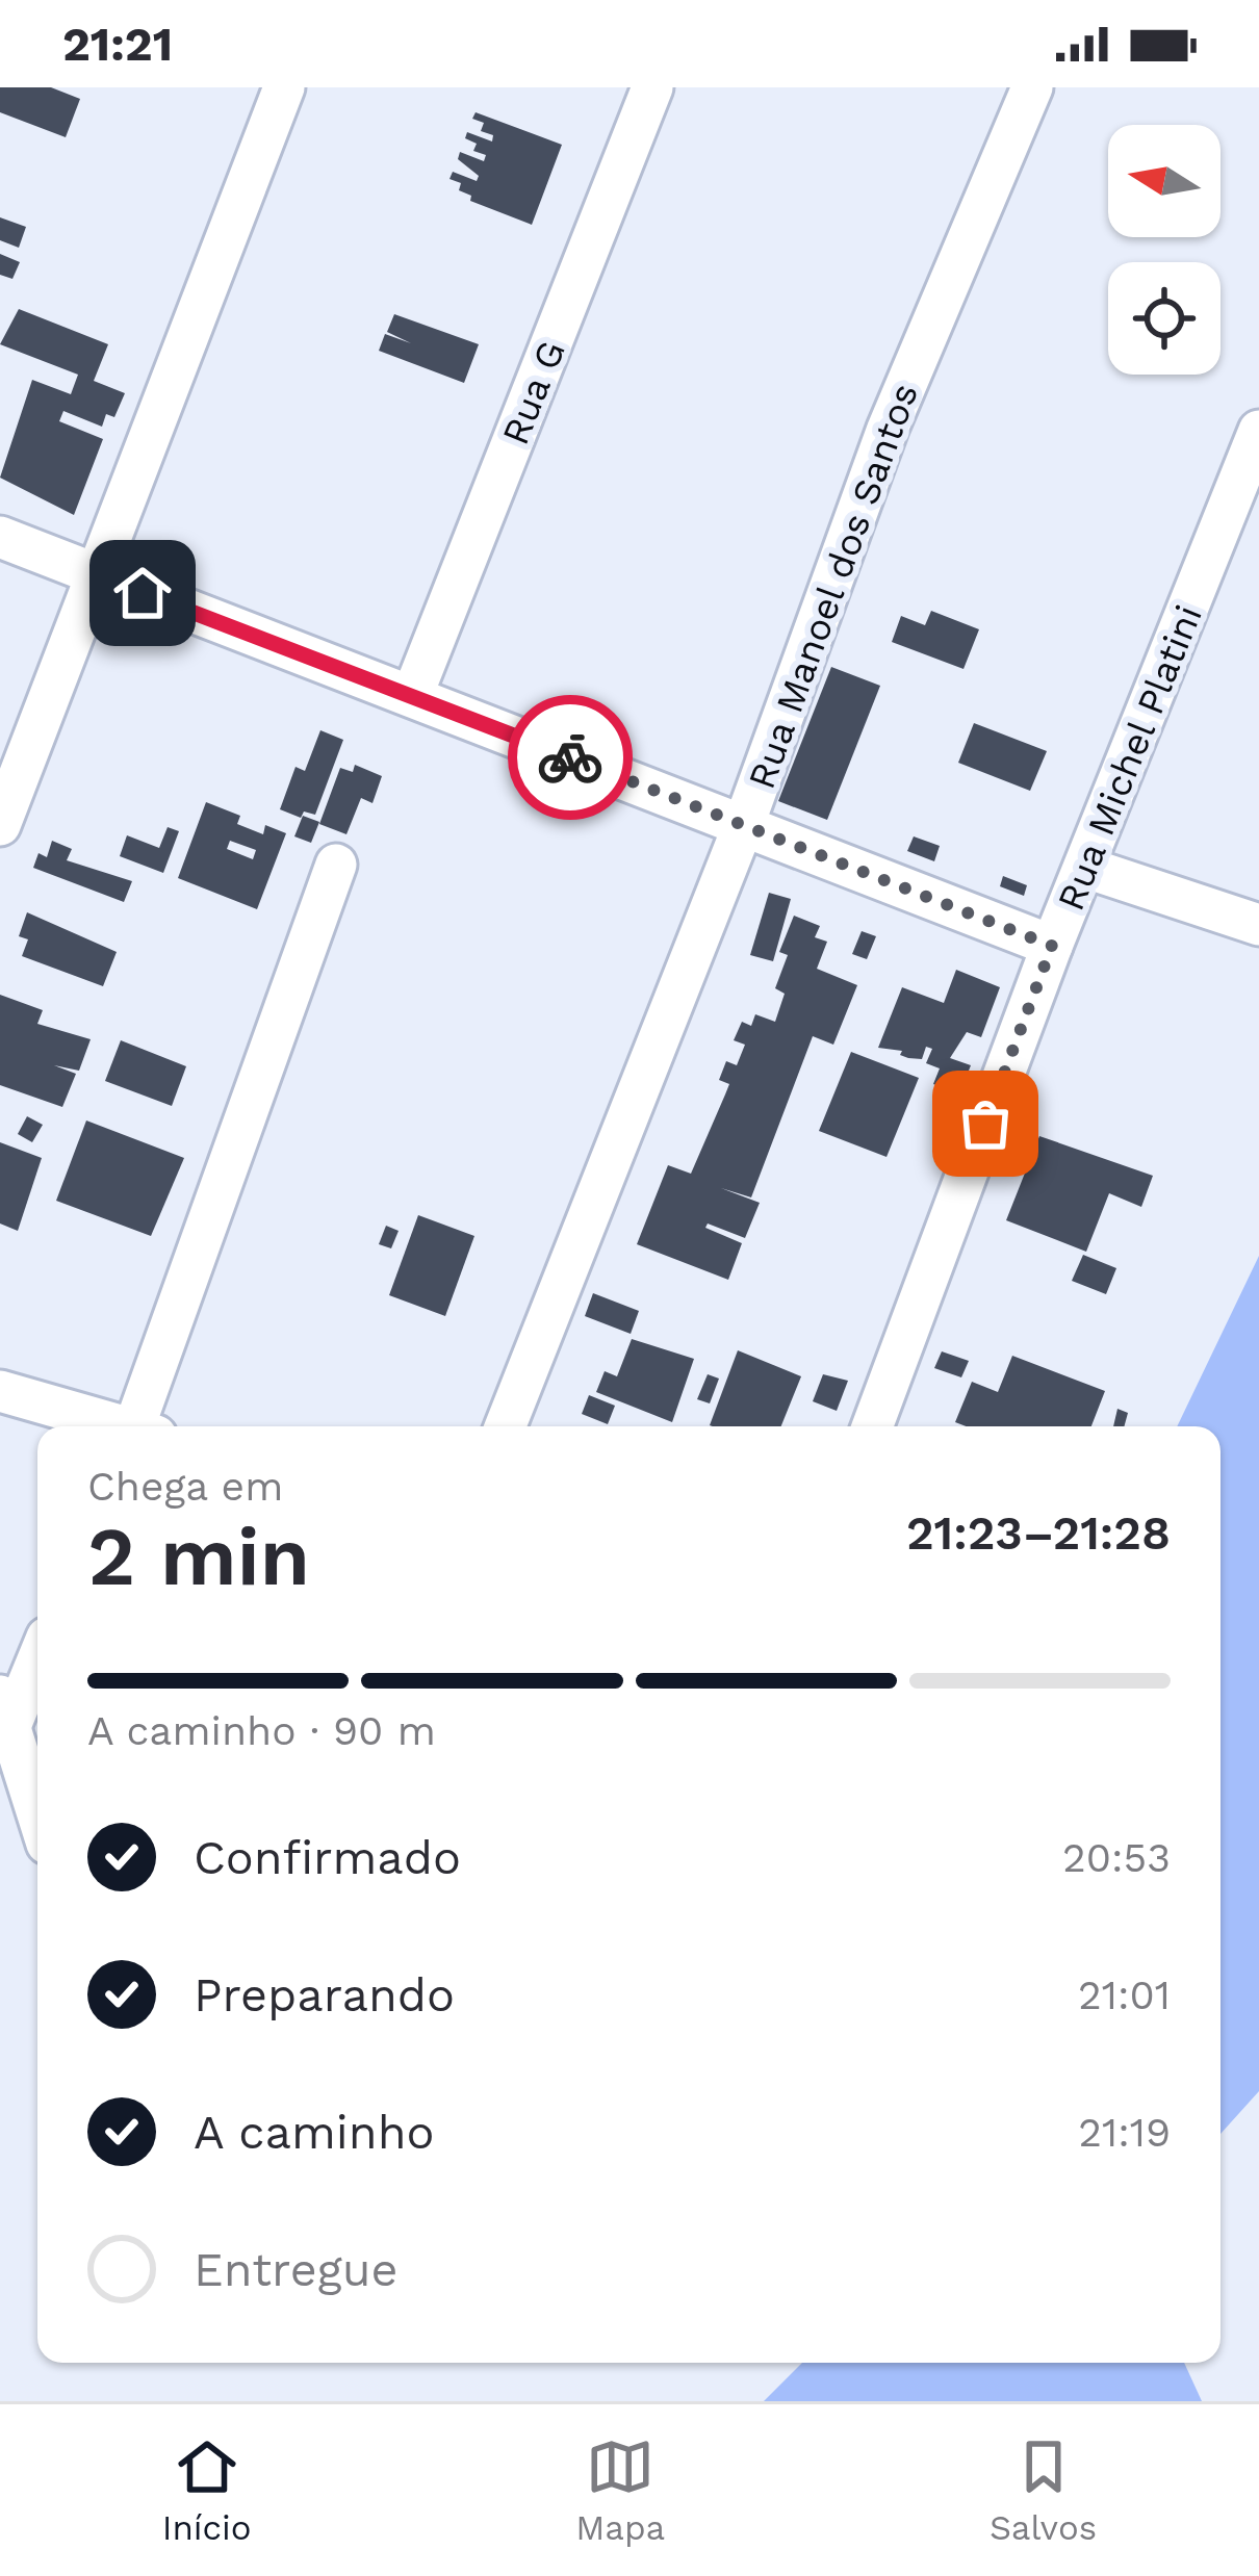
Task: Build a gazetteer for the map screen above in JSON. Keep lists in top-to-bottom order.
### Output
{
  "streets": {
    "street": ["Rua G", "Rua Manoel dos Santos", "Rua Michel Platini"]
  },
  "north": "left",
  "page": {
    "status": "21:21",
    "heading": ["2 min", "Chega em", "21:23–21:28"],
    "bar": "A caminho · 90 m",
    "list": [
      ["Confirmado", "20:53"],
      ["Preparando", "21:01"],
      ["A caminho", "21:19"],
      "Entregue"
    ],
    "tabs": ["Início", "Mapa", "Salvos"]
  }
}
